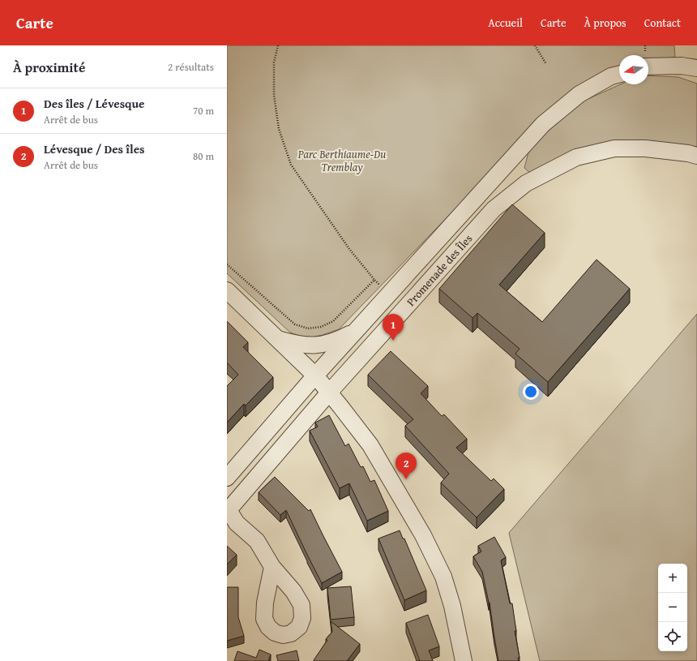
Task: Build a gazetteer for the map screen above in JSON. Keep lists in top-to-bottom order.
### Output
{
  "streets": {
    "street": ["Promenade des Îles"]
  },
  "parks": ["Parc Berthiaume-Du Tremblay"],
  "north": "left",
  "page": {
    "header": "Carte",
    "nav": [
      "Accueil",
      "Carte",
      "À propos",
      "Contact"
    ],
    "heading": ["À proximité", "2 résultats"],
    "list": [
      {
        "mark": "1",
        "name": "Des îles / Lévesque",
        "note": "Arrêt de bus",
        "value": "70 m"
      },
      {
        "mark": "2",
        "name": "Lévesque / Des îles",
        "note": "Arrêt de bus",
        "value": "80 m"
      }
    ],
    "pins": ["1", "2"],
    "map_buttons": ["+", "−"]
  }
}
